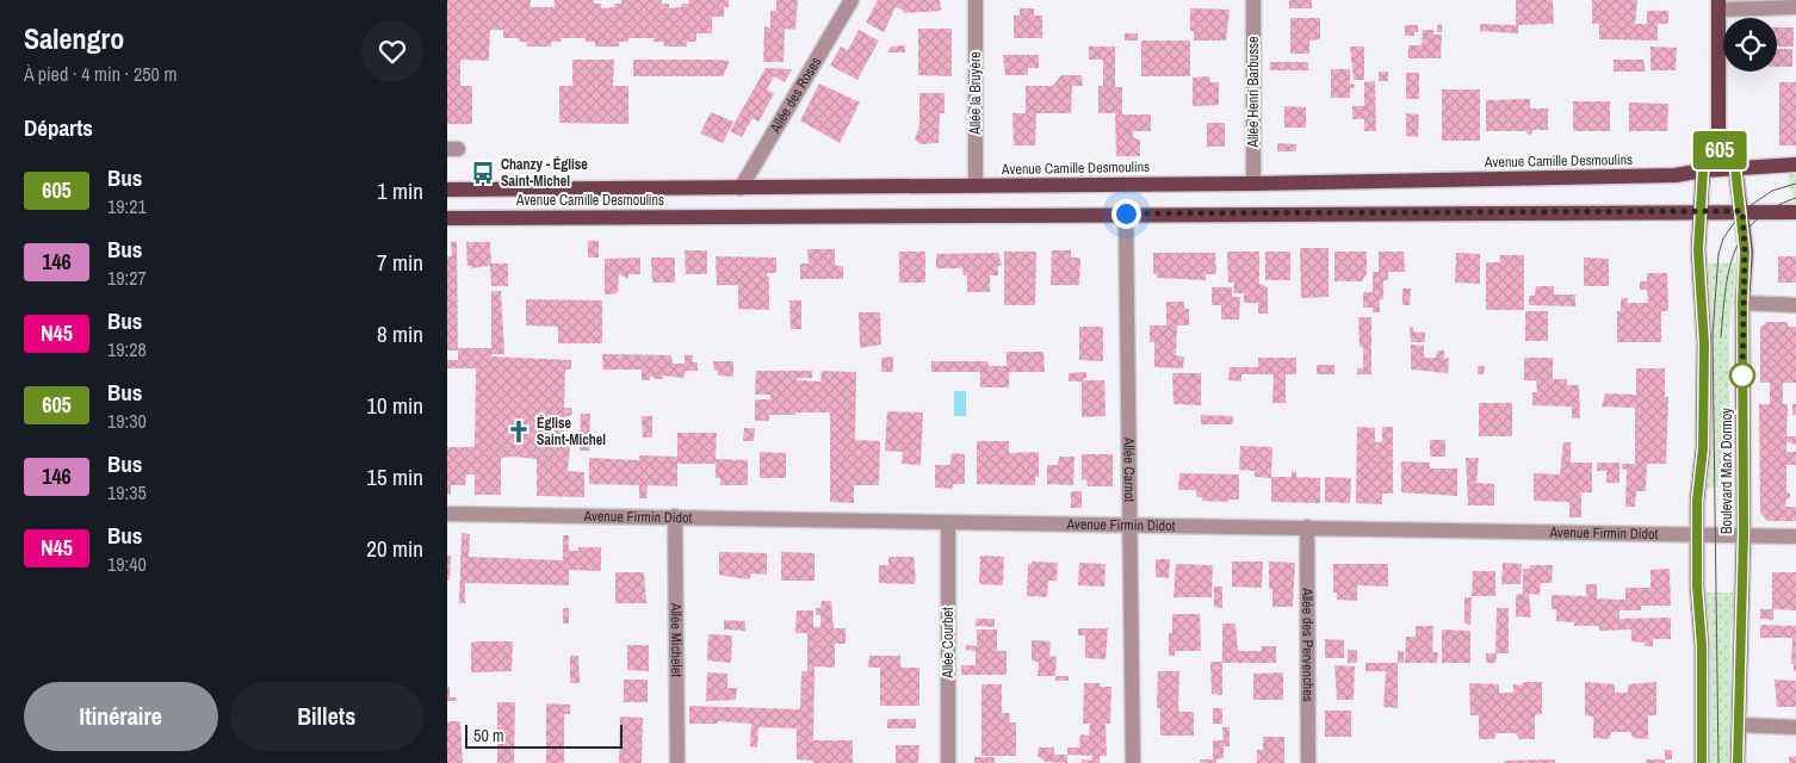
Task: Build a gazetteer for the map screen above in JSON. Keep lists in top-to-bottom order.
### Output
{
  "streets": {
    "main road": ["Avenue Camille Desmoulins", "Boulevard Marx Dormoy"],
    "street": [
      "Allée Henri Barbusse",
      "Allée la Bruyère",
      "Allée des Roses",
      "Allée Carnot",
      "Avenue Firmin Didot",
      "Allée Michelet",
      "Allée Courbet",
      "Allée des Pervenches"
    ]
  },
  "crossings": [
    ["Allée Henri Barbusse", "Avenue Camille Desmoulins"],
    ["Allée la Bruyère", "Avenue Camille Desmoulins"],
    ["Allée des Roses", "Avenue Camille Desmoulins"],
    ["Avenue Camille Desmoulins", "Allée Carnot"],
    ["Avenue Camille Desmoulins", "Boulevard Marx Dormoy"],
    ["Allée Carnot", "Avenue Firmin Didot"],
    ["Boulevard Marx Dormoy", "Avenue Firmin Didot"],
    ["Avenue Firmin Didot", "Allée Michelet"],
    ["Avenue Firmin Didot", "Allée Courbet"],
    ["Avenue Firmin Didot", "Allée des Pervenches"]
  ],
  "places": {
    "bus stop": ["Chanzy - Église Saint-Michel"],
    "church": ["Église Saint-Michel"]
  },
  "lines": ["bus line 605"],
  "scale_bar": "50 m",
  "page": {
    "heading": [
      ["Salengro", "À pied · 4 min · 250 m"],
      "Départs"
    ],
    "on_map": "605",
    "list": [
      {
        "mark": "605",
        "name": "Bus",
        "note": "19:21",
        "value": "1 min"
      },
      {
        "mark": "146",
        "name": "Bus",
        "note": "19:27",
        "value": "7 min"
      },
      {
        "mark": "N45",
        "name": "Bus",
        "note": "19:28",
        "value": "8 min"
      },
      {
        "mark": "605",
        "name": "Bus",
        "note": "19:30",
        "value": "10 min"
      },
      {
        "mark": "146",
        "name": "Bus",
        "note": "19:35",
        "value": "15 min"
      },
      {
        "mark": "N45",
        "name": "Bus",
        "note": "19:40",
        "value": "20 min"
      }
    ],
    "buttons": ["Itinéraire", "Billets"],
    "scale": "50 m"
  }
}
